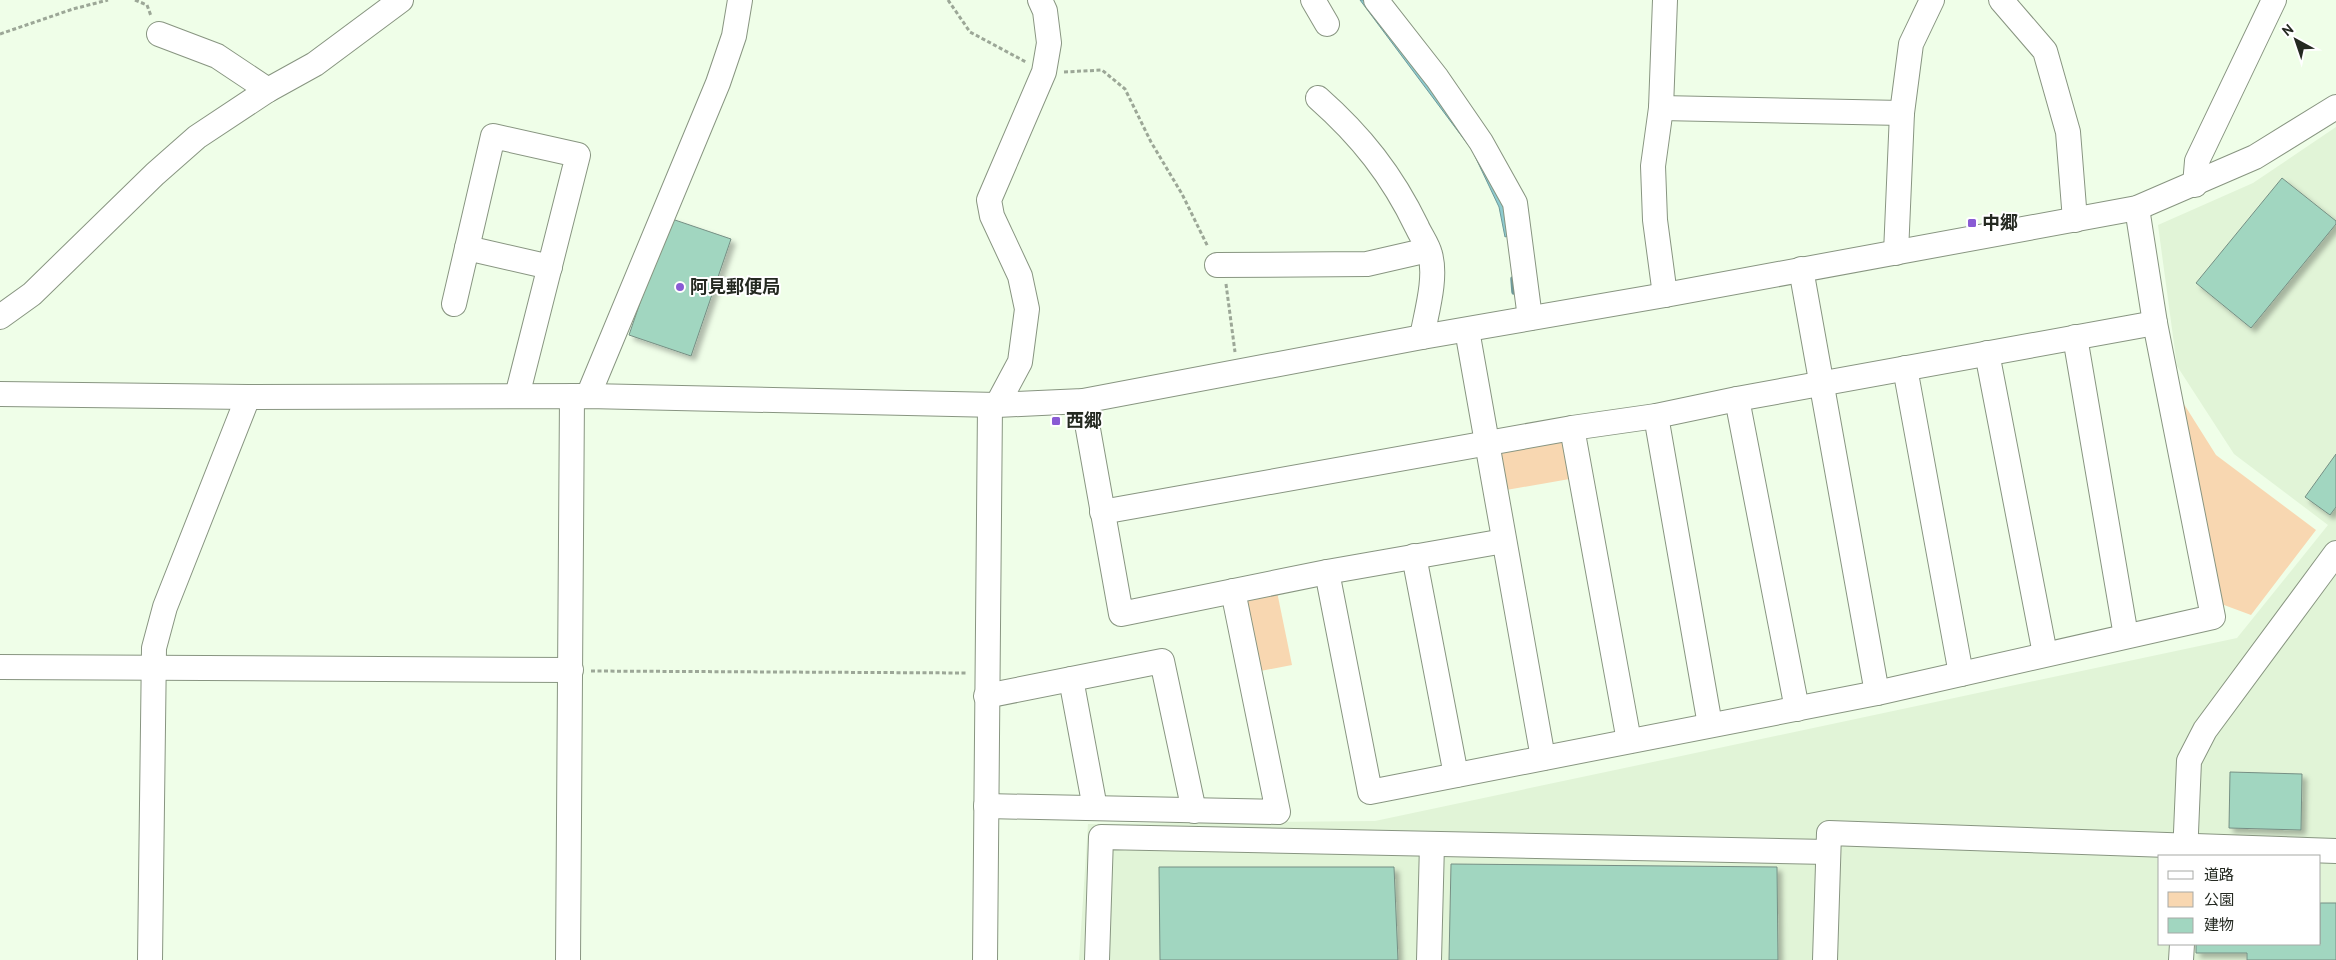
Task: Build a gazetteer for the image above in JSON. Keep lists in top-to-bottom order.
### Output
{
  "places": {
    "transit": ["中郷", "西郷"],
    "other": ["阿見郵便局"]
  },
  "legend": ["道路", "公園", "建物"],
  "north": "top left"
}
